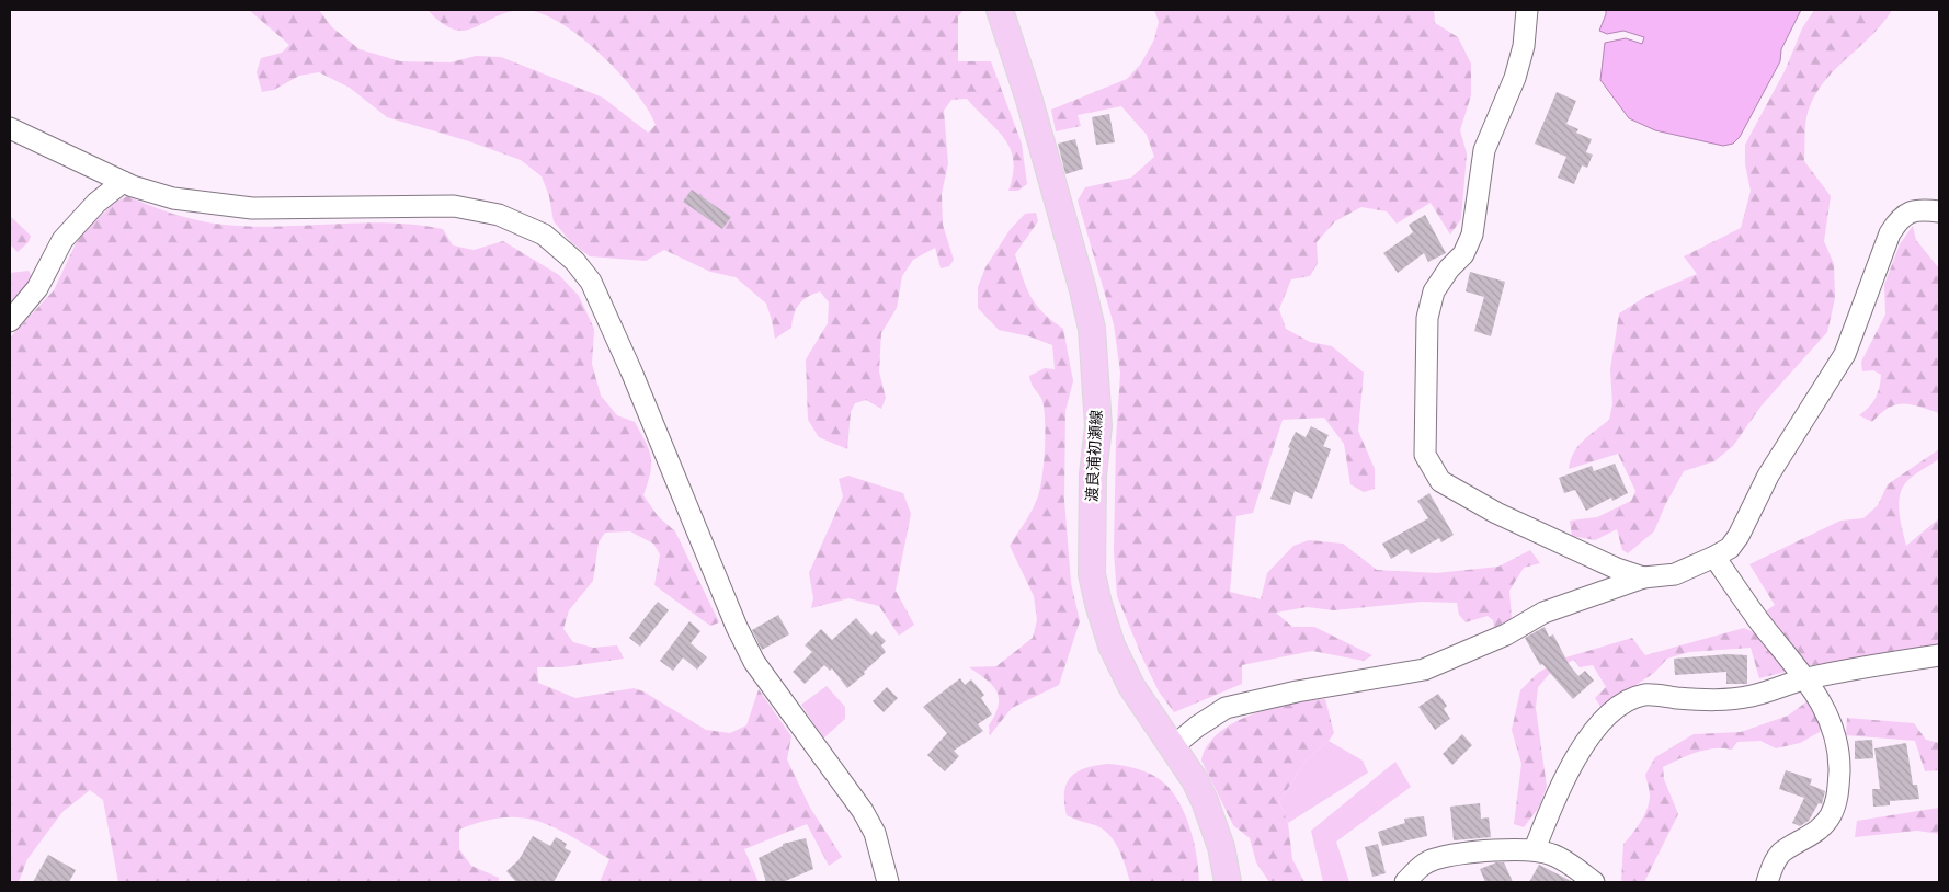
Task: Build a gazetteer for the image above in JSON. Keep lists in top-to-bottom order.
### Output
{
  "streets": {
    "main road": ["渡良浦初瀬線"]
  }
}
